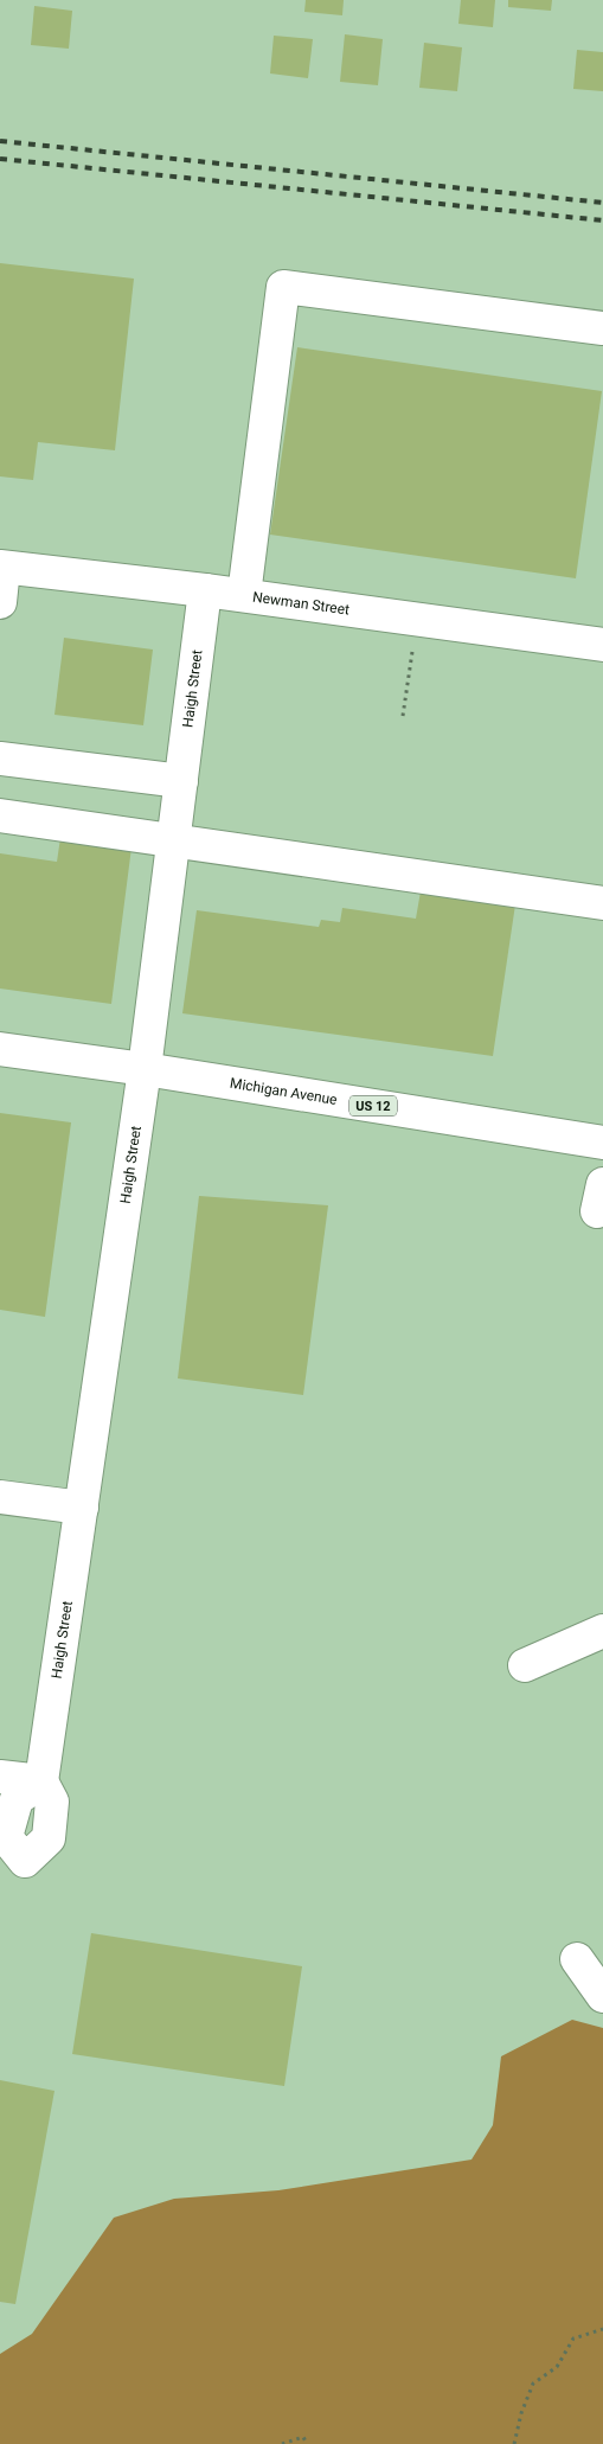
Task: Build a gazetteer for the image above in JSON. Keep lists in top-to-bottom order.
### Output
{
  "streets": {
    "street": [
      "Newman Street",
      "Haigh Street",
      "Michigan Avenue",
      "US 12"
    ]
  },
  "crossings": [
    ["Newman Street", "Haigh Street"],
    ["Haigh Street", "Michigan Avenue"]
  ]
}
